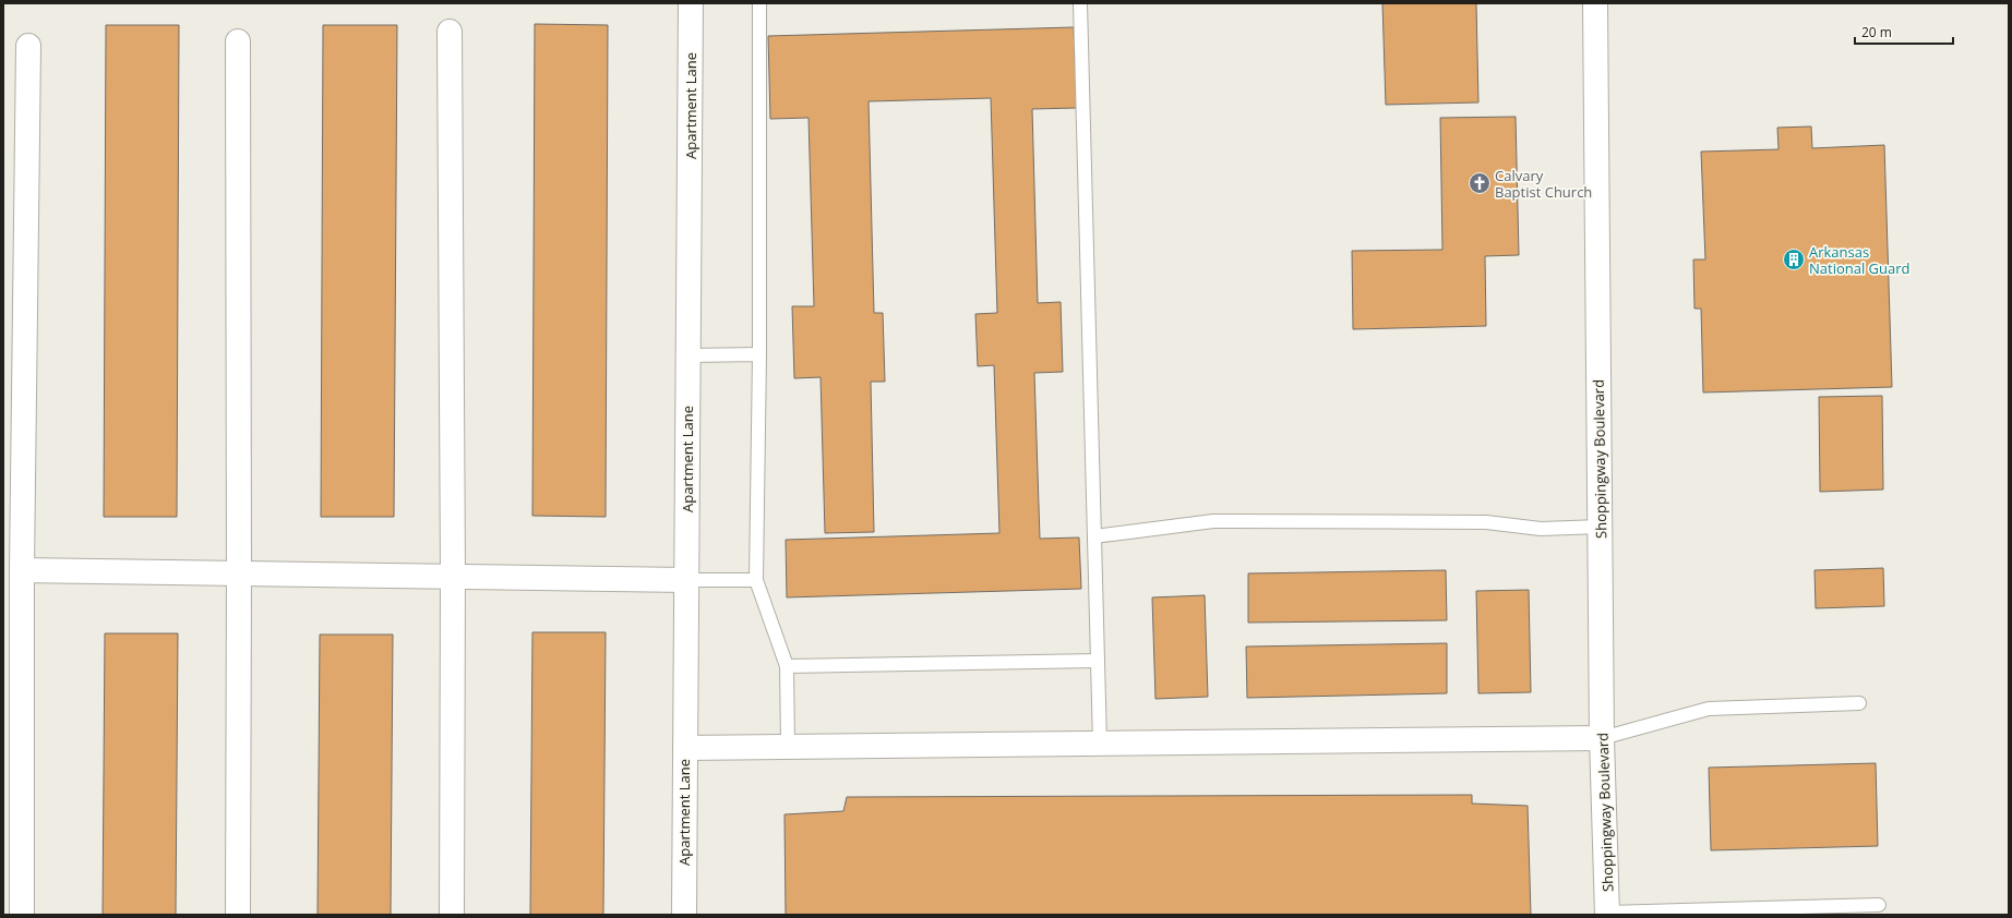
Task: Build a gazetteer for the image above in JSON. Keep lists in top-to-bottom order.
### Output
{
  "streets": {
    "street": ["Apartment Lane", "Shoppingway Boulevard"]
  },
  "places": {
    "church": ["Calvary Baptist Church"],
    "building": ["Arkansas National Guard"]
  },
  "scale_bar": "20 m"
}
